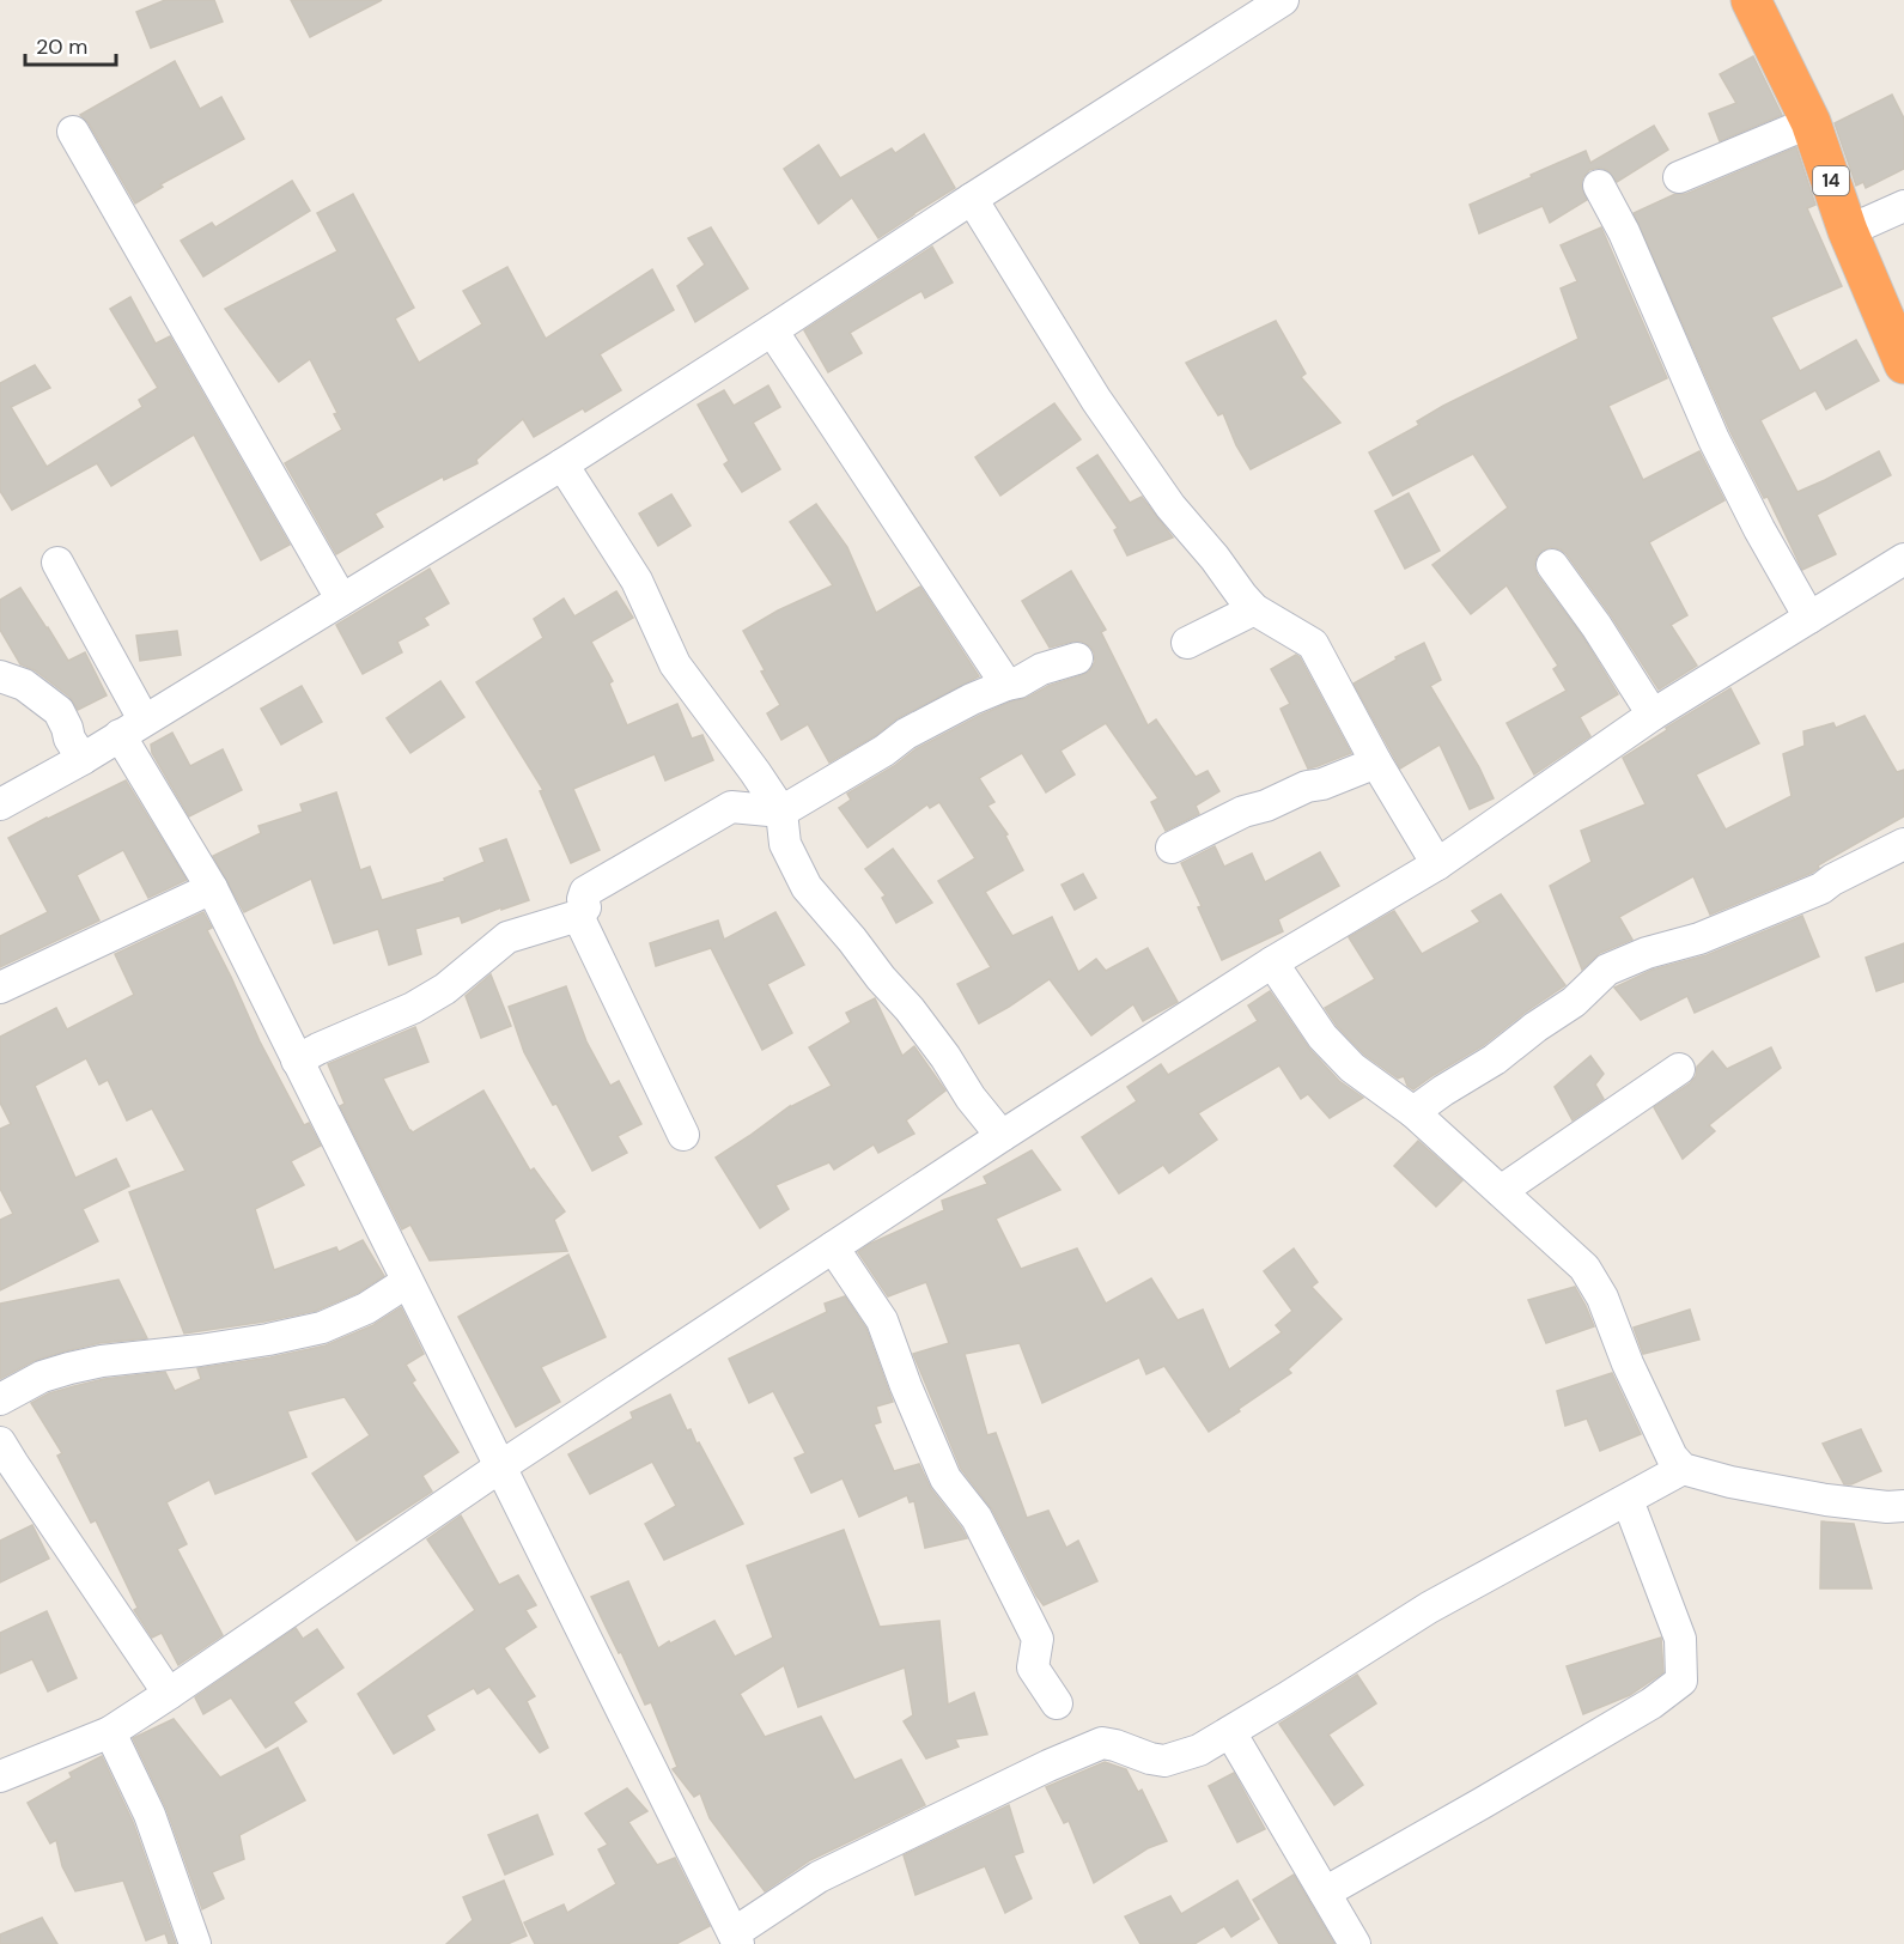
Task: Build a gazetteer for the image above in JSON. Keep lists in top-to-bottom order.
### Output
{
  "streets": {
    "highway": ["14"]
  },
  "scale_bar": "20 m"
}
